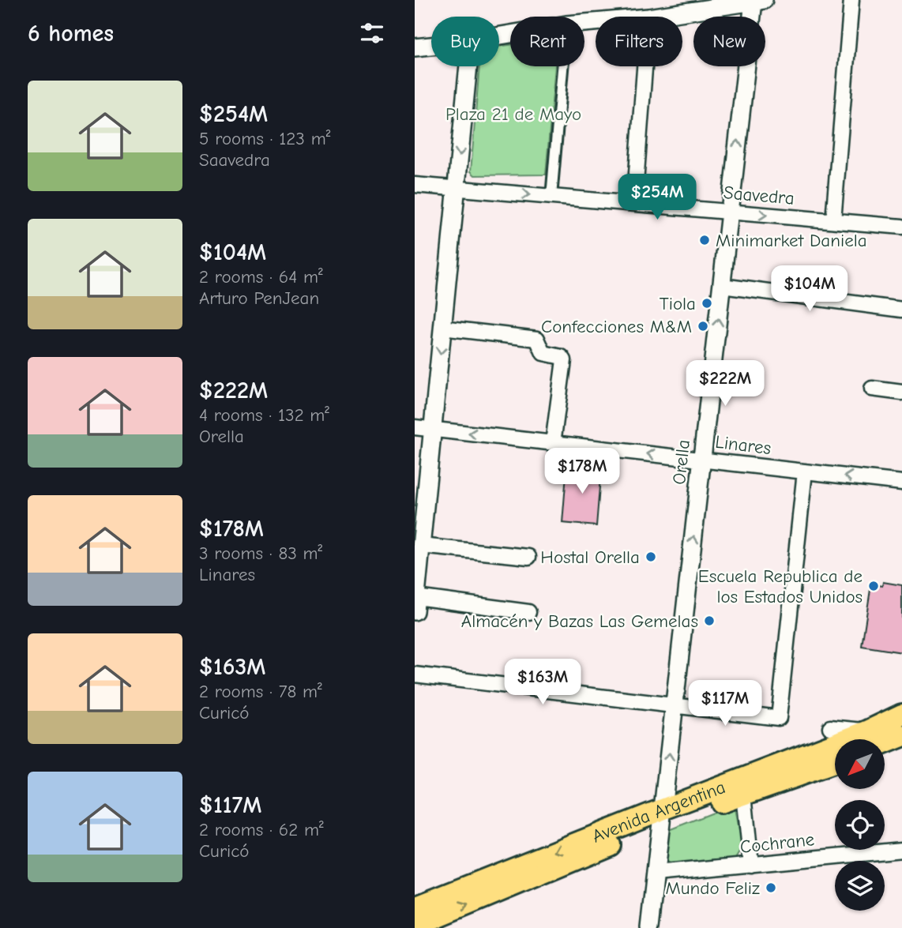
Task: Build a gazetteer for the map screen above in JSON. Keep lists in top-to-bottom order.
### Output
{
  "streets": {
    "main road": ["Avenida Argentina"],
    "street": [
      "Saavedra",
      "Linares",
      "Orella",
      "Cochrane"
    ]
  },
  "crossings": [
    ["Saavedra", "Orella"],
    ["Linares", "Orella"],
    ["Orella", "Avenida Argentina"],
    ["Orella", "Cochrane"]
  ],
  "parks": ["Plaza 21 de Mayo"],
  "places": [
    "Minimarket Daniela",
    "Tiola",
    "Confecciones M&M",
    "Hostal Orella",
    "Escuela Republica de los Estados Unidos",
    "Almacén y Bazas Las Gemelas",
    "Mundo Feliz"
  ],
  "north": "bottom left",
  "page": {
    "heading": "6 homes",
    "chip": [
      "Buy",
      "Rent",
      "Filters",
      "New"
    ],
    "list": [
      {
        "name": "$254M",
        "note": "5 rooms · 123 m² · Saavedra"
      },
      {
        "name": "$104M",
        "note": "2 rooms · 64 m² · Arturo PenJean"
      },
      {
        "name": "$222M",
        "note": "4 rooms · 132 m² · Orella"
      },
      {
        "name": "$178M",
        "note": "3 rooms · 83 m² · Linares"
      },
      {
        "name": "$163M",
        "note": "2 rooms · 78 m² · Curicó"
      },
      {
        "name": "$117M",
        "note": "2 rooms · 62 m² · Curicó"
      }
    ],
    "price": [
      "$254M",
      "$104M",
      "$222M",
      "$178M",
      "$163M",
      "$117M"
    ]
  }
}
